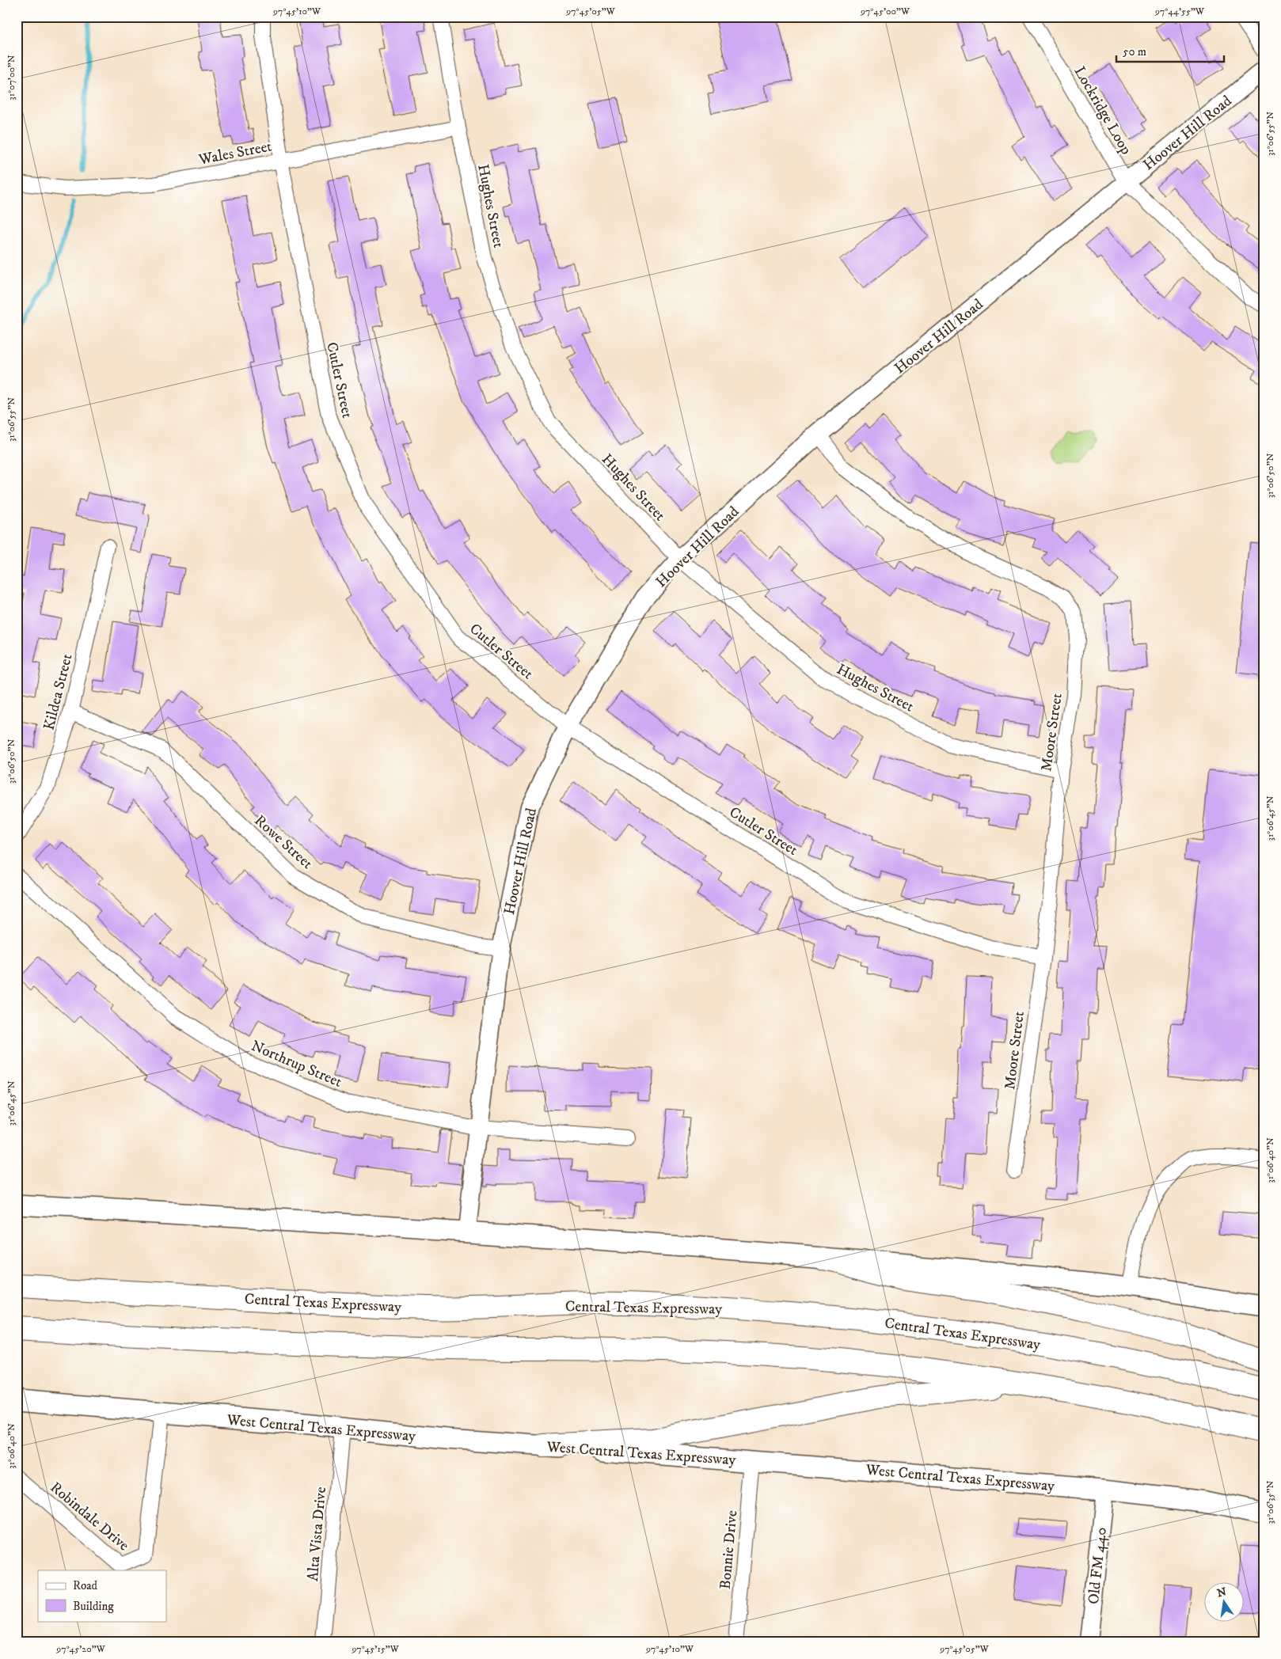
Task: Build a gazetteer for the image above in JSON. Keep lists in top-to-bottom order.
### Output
{
  "streets": {
    "highway": ["Central Texas Expressway"],
    "main road": ["West Central Texas Expressway"],
    "street": [
      "Lockridge Loop",
      "Hoover Hill Road",
      "Wales Street",
      "Hughes Street",
      "Cutler Street",
      "Kildea Street",
      "Moore Street",
      "Rowe Street",
      "Northrup Street",
      "Robindale Drive",
      "Alta Vista Drive",
      "Bonnie Drive",
      "Old FM 440"
    ]
  },
  "crossings": [
    ["Lockridge Loop", "Hoover Hill Road"],
    ["Hoover Hill Road", "Hughes Street"],
    ["Hoover Hill Road", "Cutler Street"],
    ["Hoover Hill Road", "Moore Street"],
    ["Hoover Hill Road", "Rowe Street"],
    ["Hoover Hill Road", "Northrup Street"],
    ["Wales Street", "Hughes Street"],
    ["Wales Street", "Cutler Street"],
    ["Hughes Street", "Moore Street"],
    ["Cutler Street", "Moore Street"],
    ["Kildea Street", "Rowe Street"],
    ["West Central Texas Expressway", "Robindale Drive"],
    ["West Central Texas Expressway", "Alta Vista Drive"],
    ["West Central Texas Expressway", "Bonnie Drive"],
    ["West Central Texas Expressway", "Old FM 440"]
  ],
  "legend": ["Road", "Building"],
  "scale_bar": "50 m",
  "north": "top",
  "coordinates": [
    "97°45'10\"W",
    "97°45'05\"W",
    "97°45'00\"W",
    "97°44'55\"W",
    "31°07'00\"N",
    "31°06'55\"N",
    "31°06'50\"N",
    "31°06'45\"N",
    "31°06'40\"N",
    "31°06'35\"N",
    "97°45'20\"W",
    "97°45'15\"W"
  ]
}
